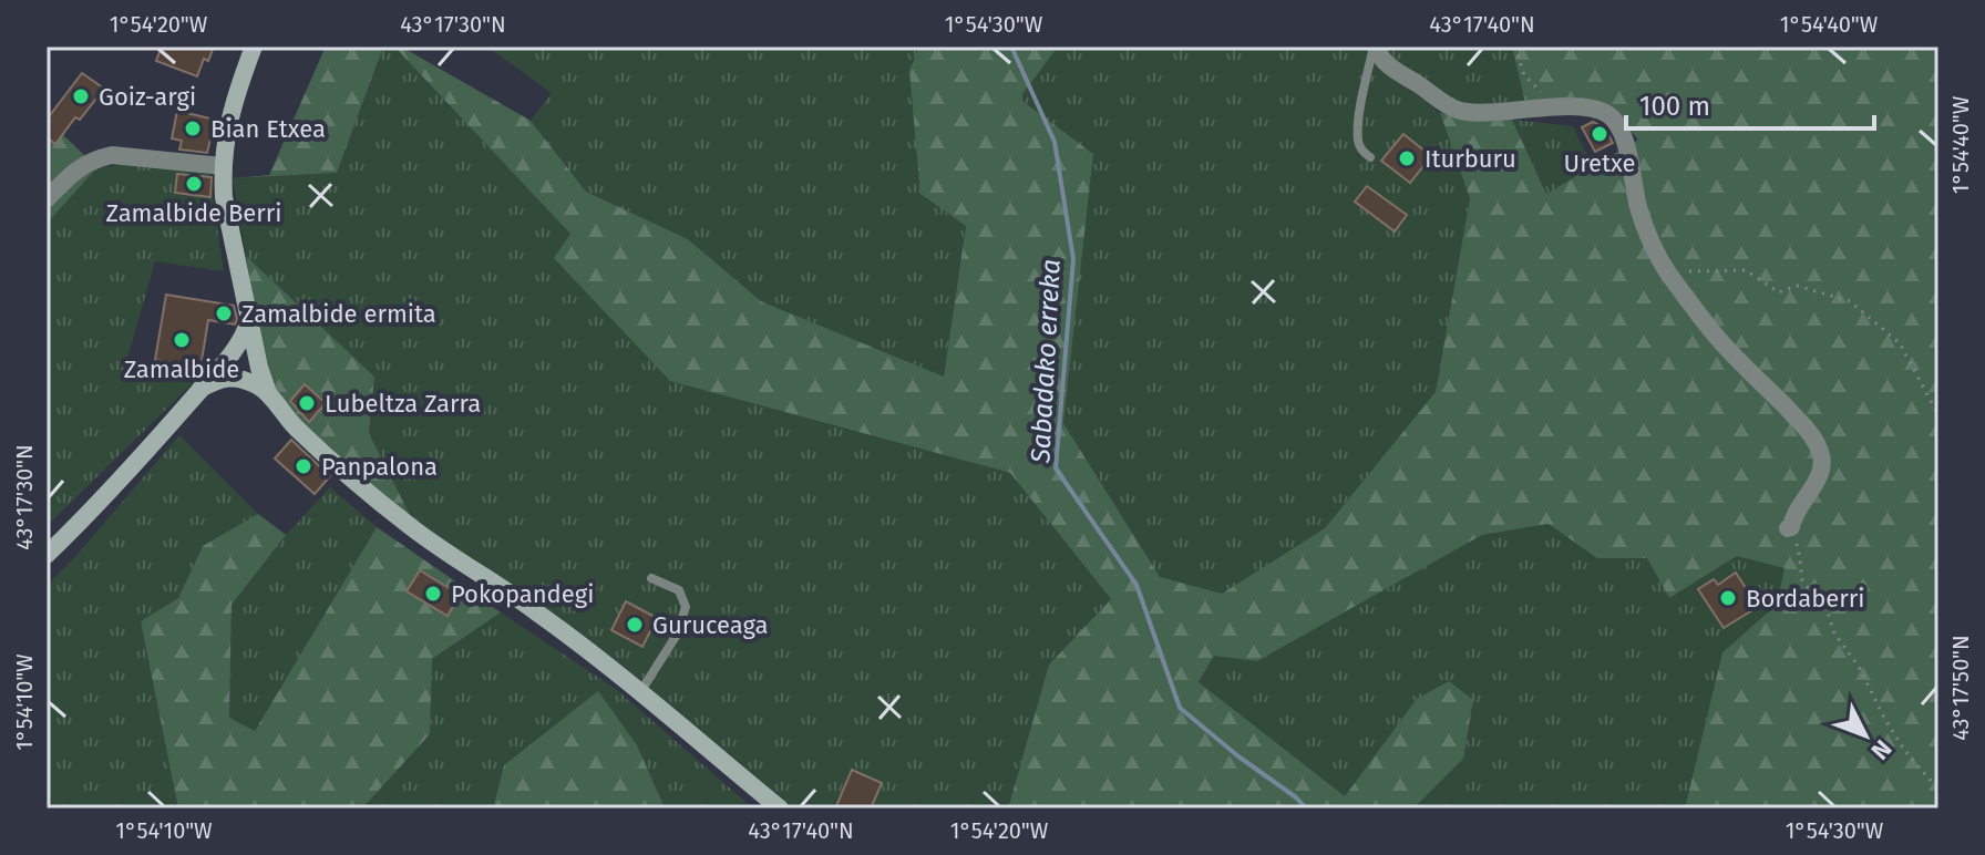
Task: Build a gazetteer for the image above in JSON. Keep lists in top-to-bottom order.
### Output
{
  "water": ["Sabadako erreka"],
  "places": [
    "Goiz-argi",
    "Bian Etxea",
    "Uretxe",
    "Iturburu",
    "Zamalbide Berri",
    "Zamalbide ermita",
    "Zamalbide",
    "Lubeltza Zarra",
    "Panpalona",
    "Pokopandegi",
    "Bordaberri",
    "Guruceaga"
  ],
  "scale_bar": "100 m",
  "north": "bottom right",
  "coordinates": [
    "1°54'20\"W",
    "43°17'30\"N",
    "1°54'30\"W",
    "43°17'40\"N",
    "1°54'40\"W",
    "43°17'50\"N",
    "1°54'10\"W"
  ]
}
